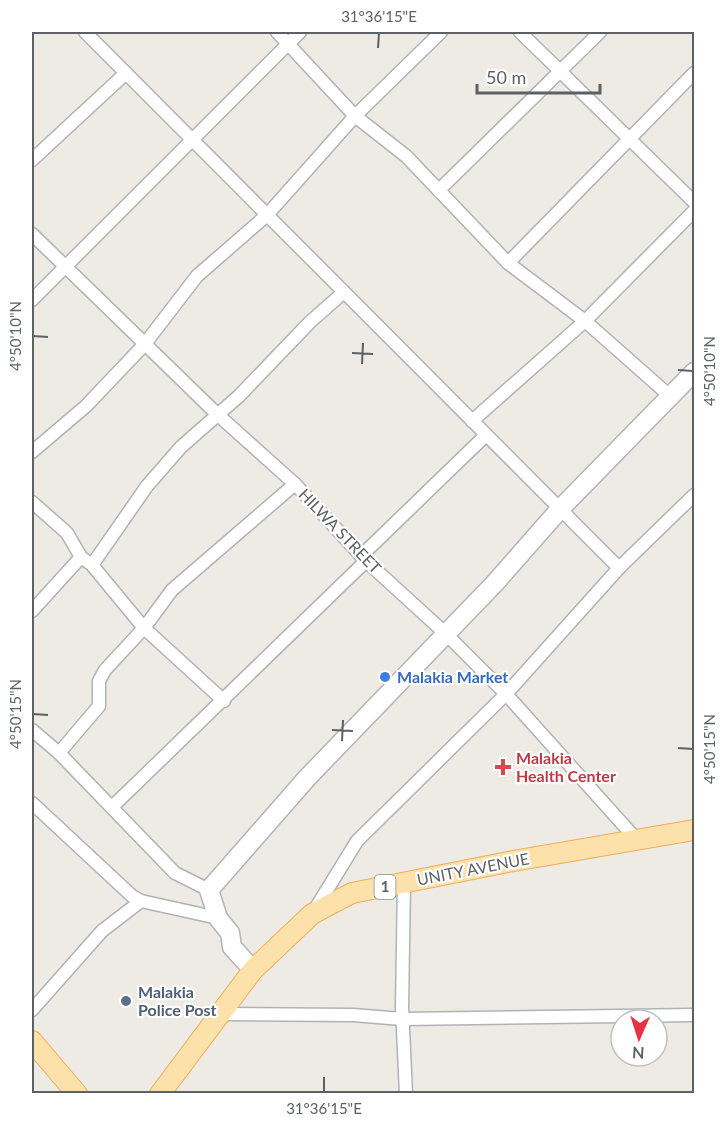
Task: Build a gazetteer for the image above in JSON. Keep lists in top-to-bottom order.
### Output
{
  "streets": {
    "main road": ["UNITY AVENUE", "1"],
    "street": ["HILWA STREET"]
  },
  "crossings": [
    ["HILWA STREET", "UNITY AVENUE"]
  ],
  "places": {
    "other": ["Malakia Market", "Malakia Police Post"],
    "health": ["Malakia Health Center"]
  },
  "scale_bar": "50 m",
  "north": "bottom",
  "coordinates": ["31°36'15\"E", "4°50'10\"N", "4°50'15\"N"]
}
